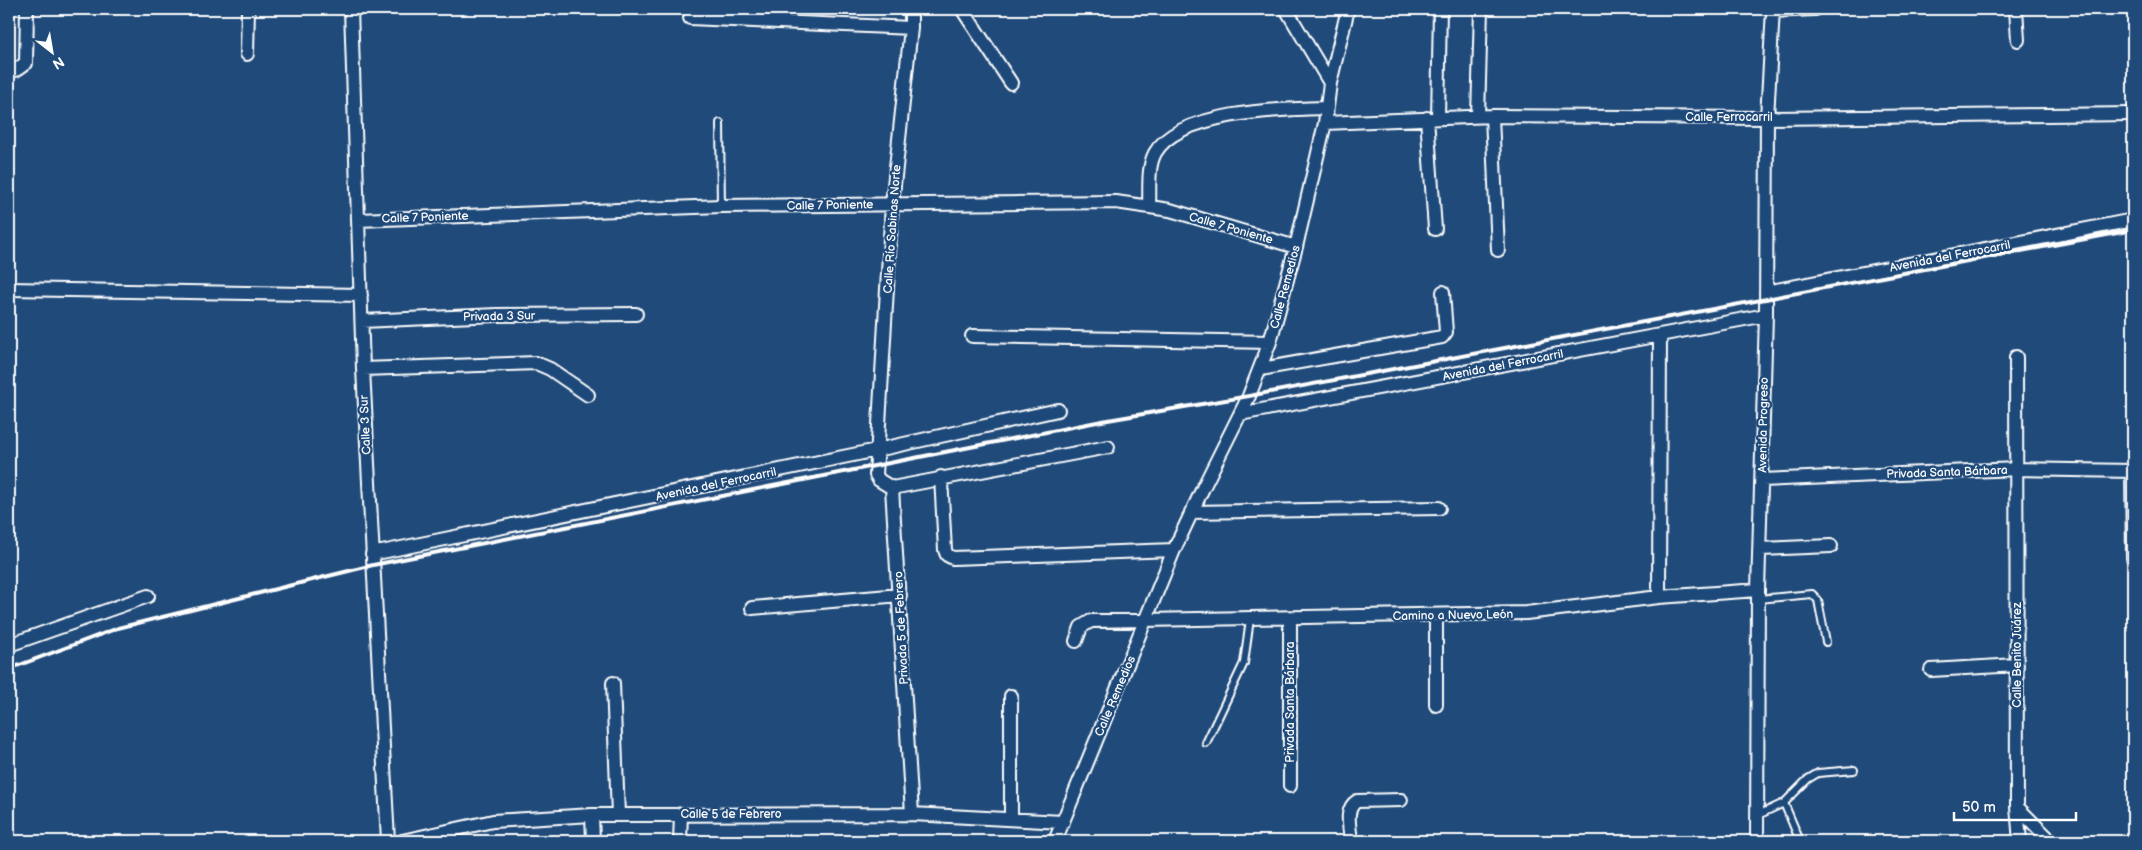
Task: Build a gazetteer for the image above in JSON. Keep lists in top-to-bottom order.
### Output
{
  "streets": {
    "street": [
      "Calle Ferrocarril",
      "Calle 7 Poniente",
      "Calle Río Sabinas Norte",
      "Avenida del Ferrocarril",
      "Calle Remedios",
      "Privada 3 Sur",
      "Calle 3 Sur",
      "Avenida Progreso",
      "Privada Santa Bárbara",
      "Camino a Nuevo León",
      "Privada 5 de Febrero",
      "Calle Benito Juárez",
      "Calle 5 de Febrero"
    ]
  },
  "crossings": [
    ["Calle Ferrocarril", "Calle Remedios"],
    ["Calle Ferrocarril", "Avenida Progreso"],
    ["Calle 7 Poniente", "Calle Río Sabinas Norte"],
    ["Calle 7 Poniente", "Calle Remedios"],
    ["Calle 7 Poniente", "Calle 3 Sur"],
    ["Calle Río Sabinas Norte", "Avenida del Ferrocarril"],
    ["Avenida del Ferrocarril", "Calle Remedios"],
    ["Avenida del Ferrocarril", "Calle 3 Sur"],
    ["Avenida del Ferrocarril", "Avenida Progreso"],
    ["Calle Remedios", "Camino a Nuevo León"],
    ["Calle Remedios", "Calle 5 de Febrero"],
    ["Privada 3 Sur", "Calle 3 Sur"],
    ["Avenida Progreso", "Privada Santa Bárbara"],
    ["Avenida Progreso", "Camino a Nuevo León"],
    ["Privada Santa Bárbara", "Camino a Nuevo León"],
    ["Privada Santa Bárbara", "Calle Benito Juárez"],
    ["Privada 5 de Febrero", "Calle 5 de Febrero"]
  ],
  "scale_bar": "50 m",
  "north": "bottom right"
}
